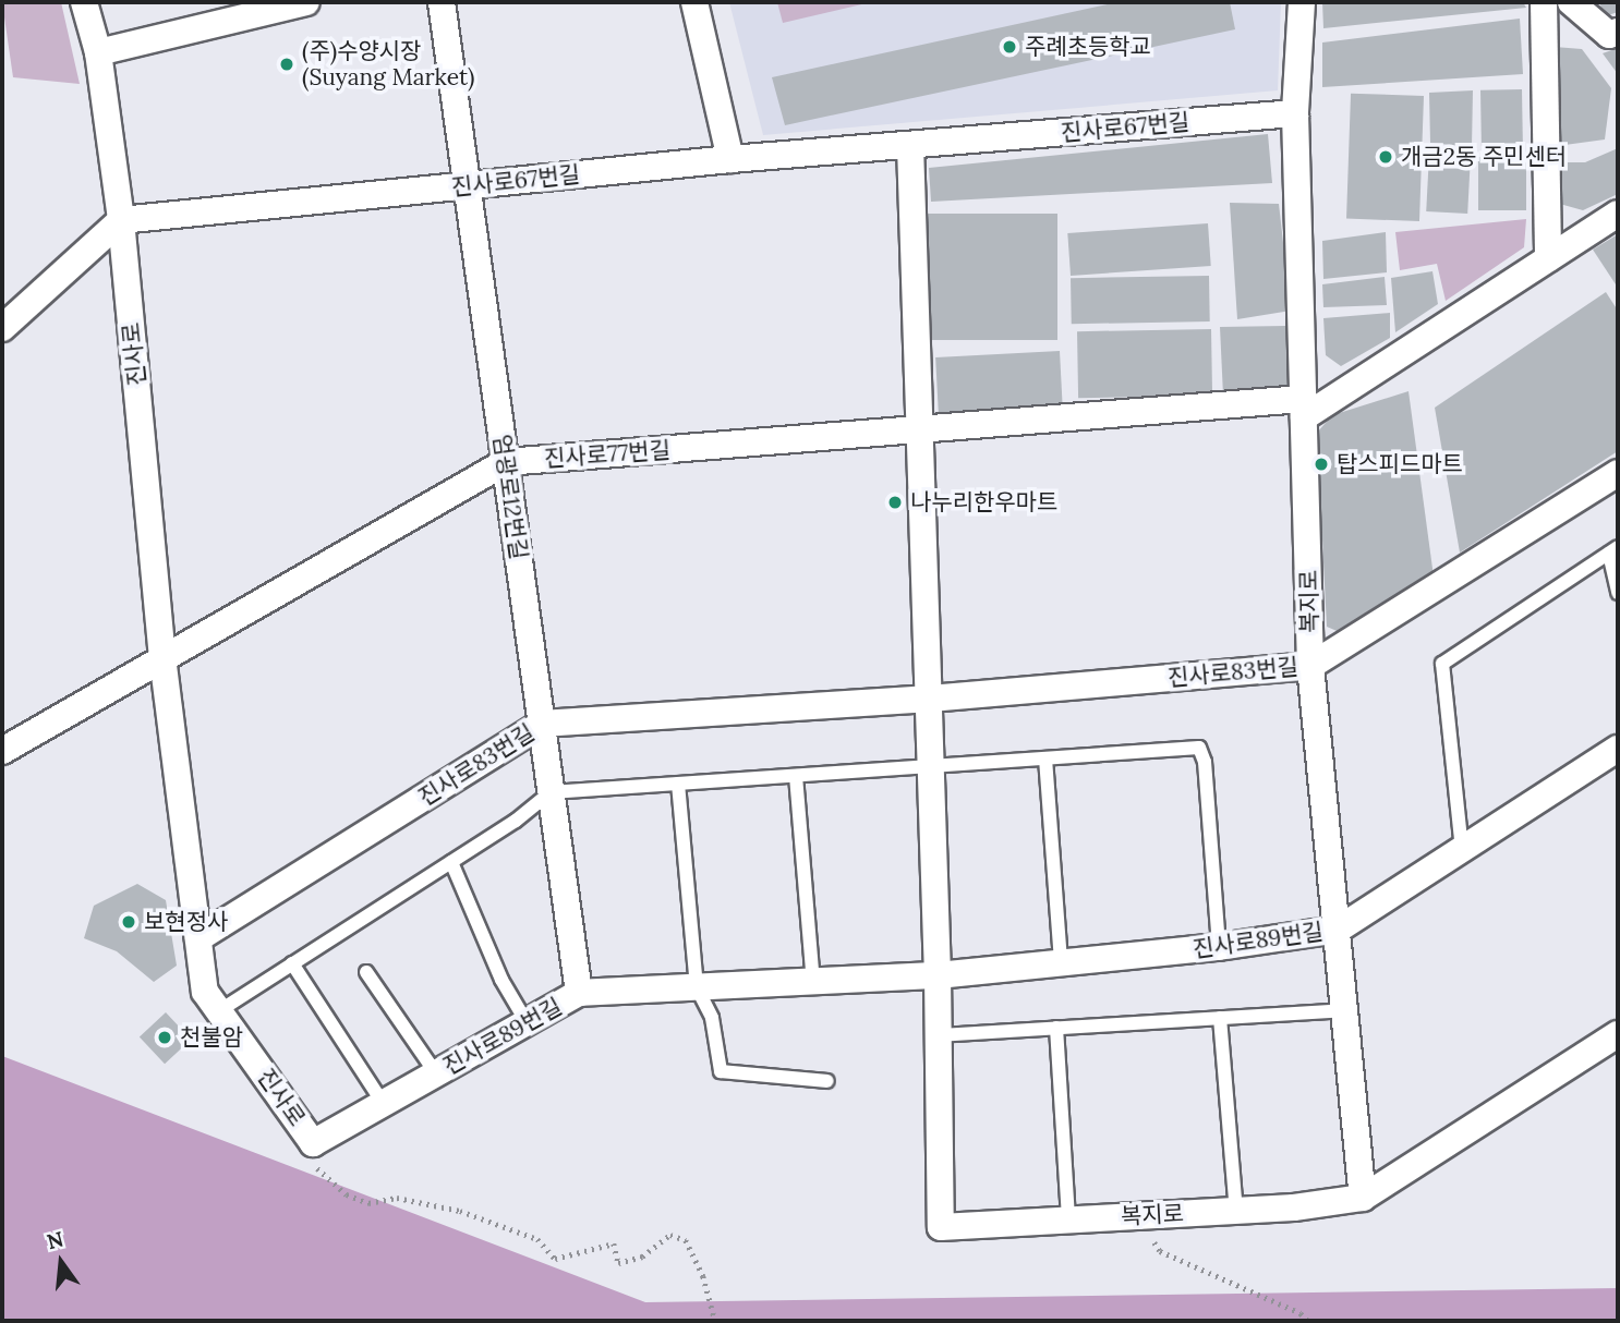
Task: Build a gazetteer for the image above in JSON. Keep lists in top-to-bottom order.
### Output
{
  "streets": {
    "street": [
      "진사로67번길",
      "진사로",
      "진사로77번길",
      "엄광로12번길",
      "복지로",
      "진사로83번길",
      "진사로89번길"
    ]
  },
  "crossings": [
    ["진사로67번길", "진사로"],
    ["진사로67번길", "엄광로12번길"],
    ["진사로67번길", "복지로"],
    ["진사로", "진사로77번길"],
    ["진사로", "진사로83번길"],
    ["진사로", "진사로89번길"],
    ["진사로77번길", "엄광로12번길"],
    ["진사로77번길", "복지로"],
    ["엄광로12번길", "진사로83번길"],
    ["엄광로12번길", "진사로89번길"],
    ["복지로", "진사로83번길"],
    ["복지로", "진사로89번길"]
  ],
  "places": [
    "주례초등학교",
    "(주)수양시장 (Suyang Market)",
    "개금2동 주민센터",
    "탑스피드마트",
    "나누리한우마트",
    "보현정사",
    "천불암"
  ],
  "north": "top"
}
